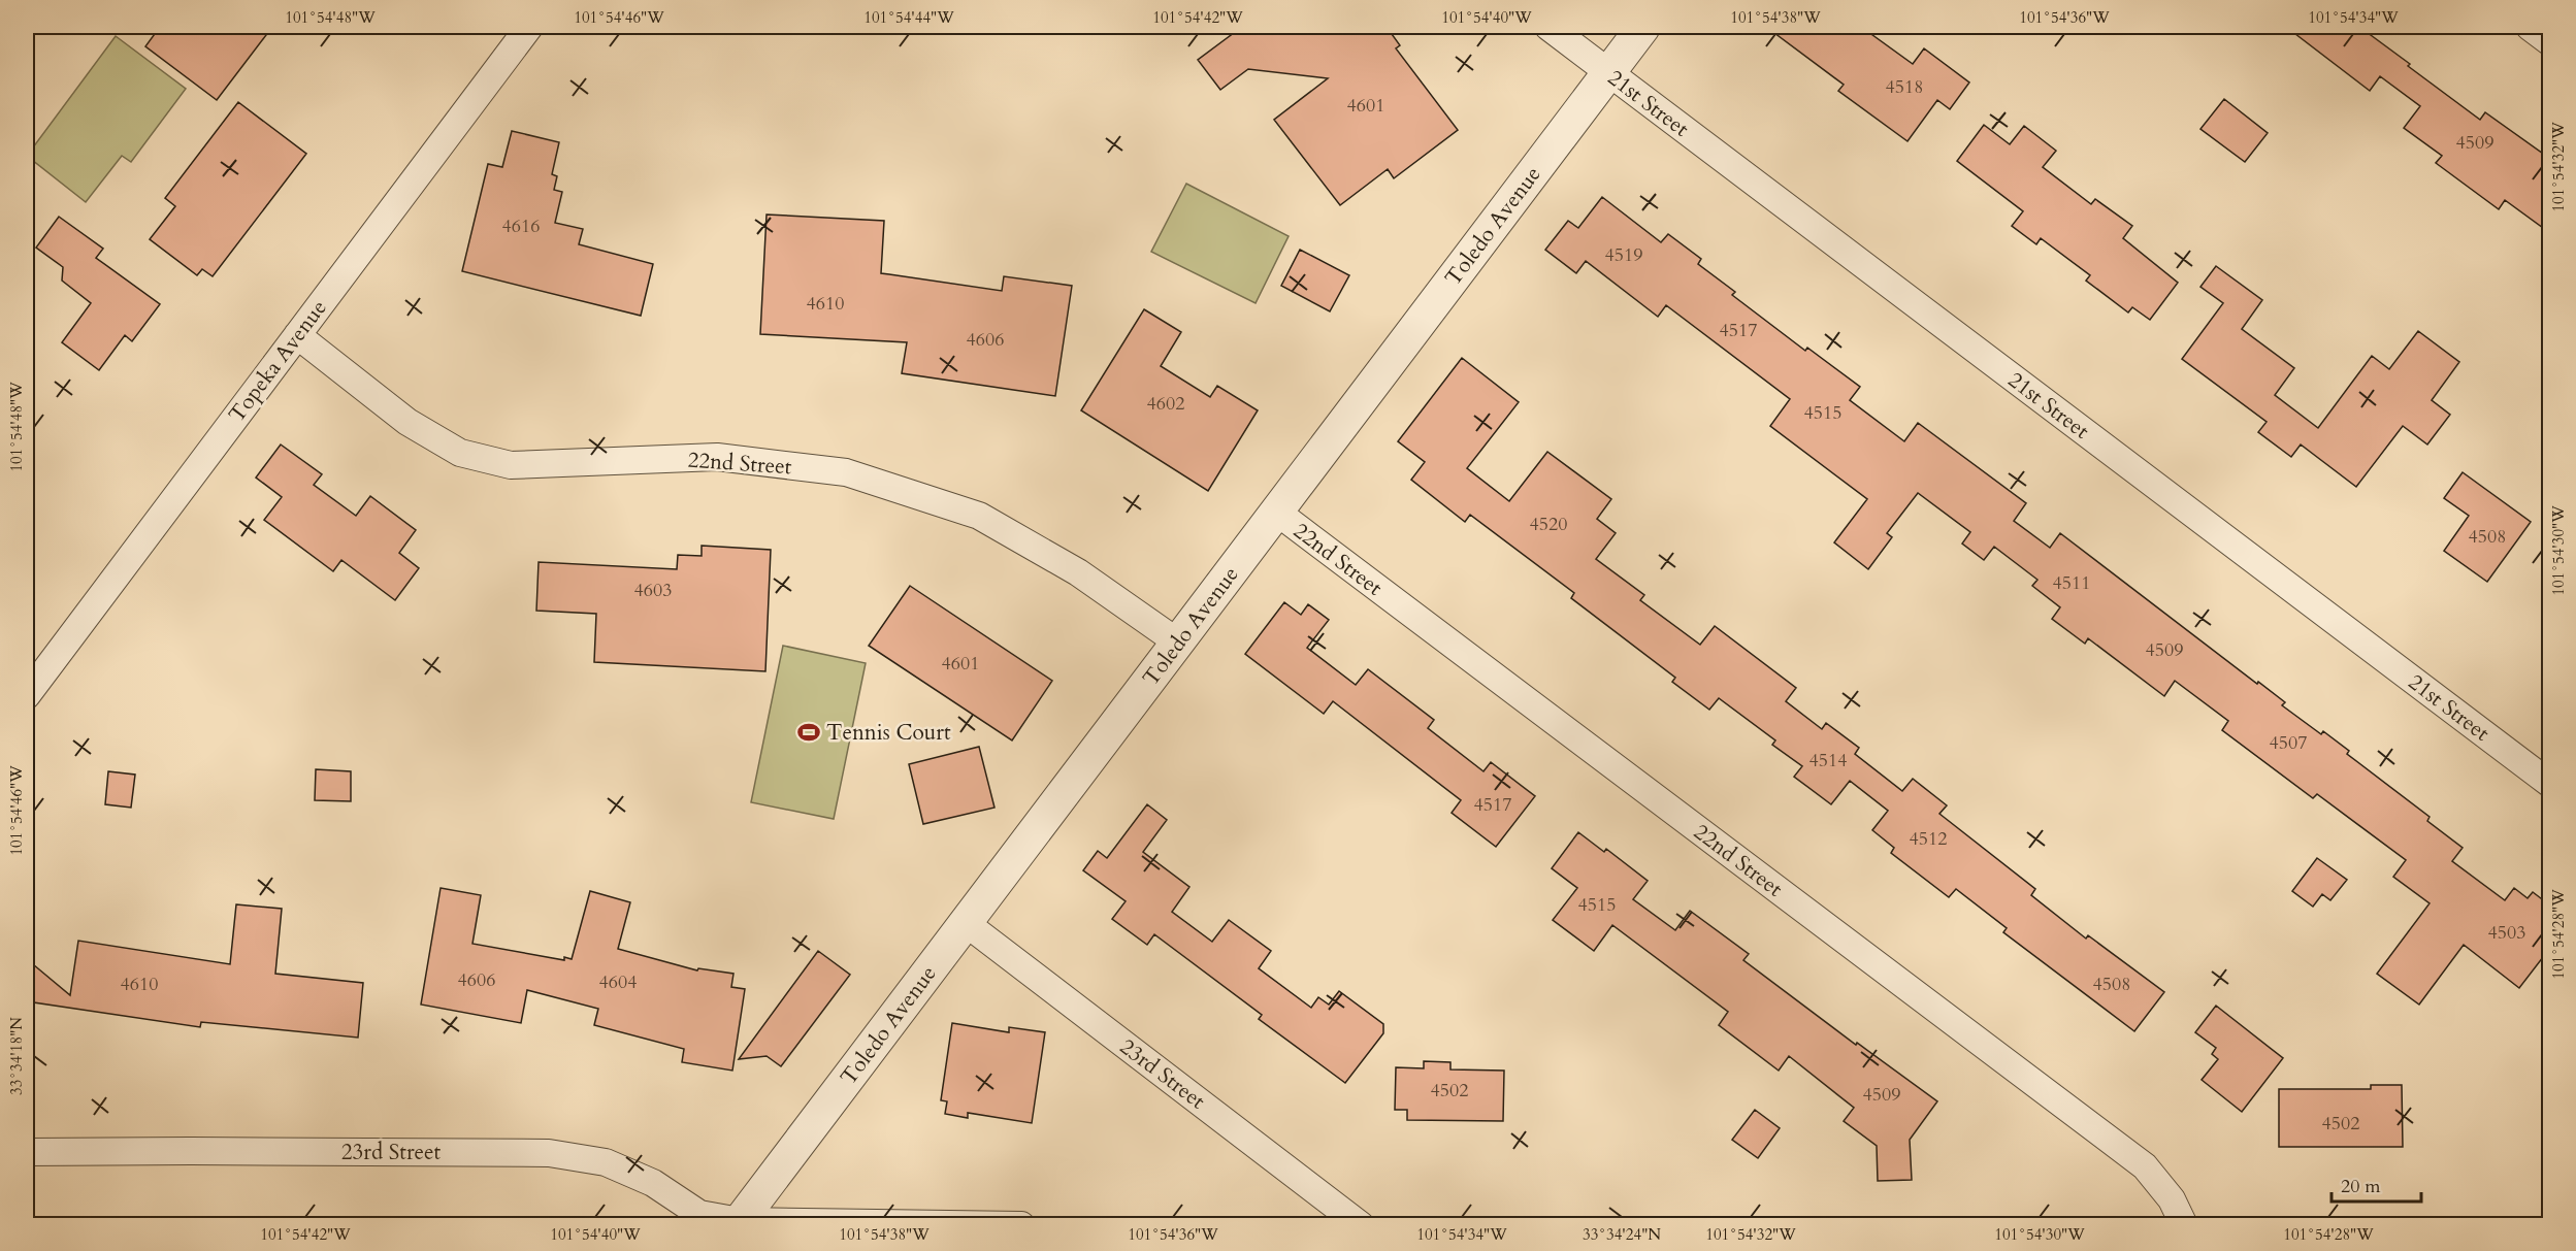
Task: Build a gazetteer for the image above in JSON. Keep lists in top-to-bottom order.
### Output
{
  "streets": {
    "street": [
      "21st Street",
      "Toledo Avenue",
      "Topeka Avenue",
      "22nd Street",
      "23rd Street"
    ]
  },
  "crossings": [
    ["21st Street", "Toledo Avenue"],
    ["Toledo Avenue", "22nd Street"],
    ["Toledo Avenue", "23rd Street"],
    ["Topeka Avenue", "22nd Street"]
  ],
  "places": {
    "sports": ["Tennis Court"]
  },
  "house_numbers": [
    "4518",
    "4601",
    "4509",
    "4616",
    "4519",
    "4610",
    "4517",
    "4606",
    "4602",
    "4515",
    "4520",
    "4508",
    "4511",
    "4603",
    "4509",
    "4601",
    "4507",
    "4514",
    "4517",
    "4512",
    "4515",
    "4503",
    "4606",
    "4604",
    "4610",
    "4508",
    "4502",
    "4509",
    "4502"
  ],
  "scale_bar": "20 m",
  "coordinates": [
    "101°54'48\"W",
    "101°54'46\"W",
    "101°54'44\"W",
    "101°54'42\"W",
    "101°54'40\"W",
    "101°54'38\"W",
    "101°54'36\"W",
    "101°54'34\"W",
    "101°54'32\"W",
    "101°54'30\"W",
    "101°54'28\"W",
    "33°34'18\"N",
    "33°34'24\"N"
  ]
}
